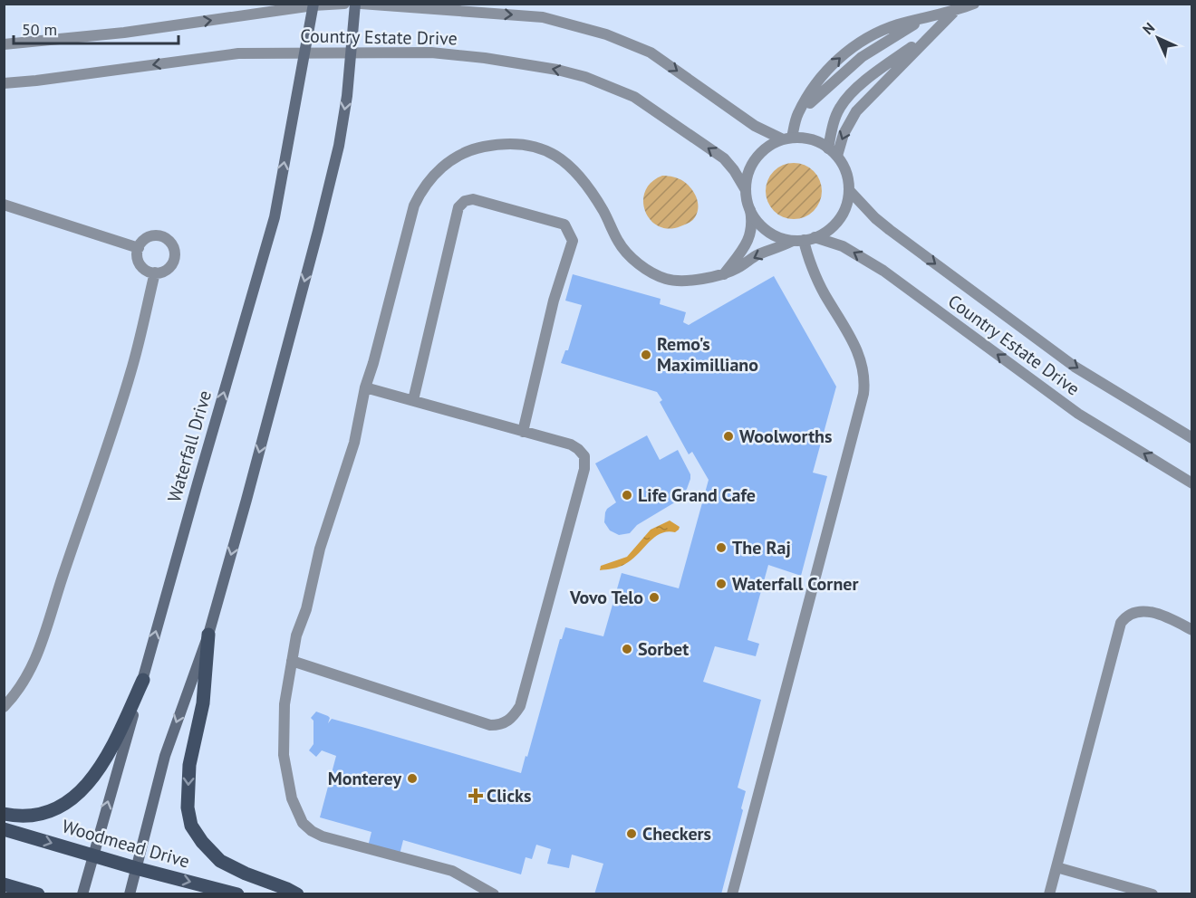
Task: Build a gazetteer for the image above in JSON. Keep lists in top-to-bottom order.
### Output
{
  "streets": {
    "main road": ["Waterfall Drive", "Woodmead Drive"],
    "street": ["Country Estate Drive"]
  },
  "crossings": [
    ["Country Estate Drive", "Waterfall Drive"],
    ["Waterfall Drive", "Woodmead Drive"]
  ],
  "one_way": ["Woodmead Drive"],
  "places": {
    "other": [
      "Remo's Maximilliano",
      "Woolworths",
      "Life Grand Cafe",
      "The Raj",
      "Waterfall Corner",
      "Vovo Telo",
      "Sorbet",
      "Monterey",
      "Checkers"
    ],
    "health": ["Clicks"]
  },
  "scale_bar": "50 m",
  "north": "top left"
}
